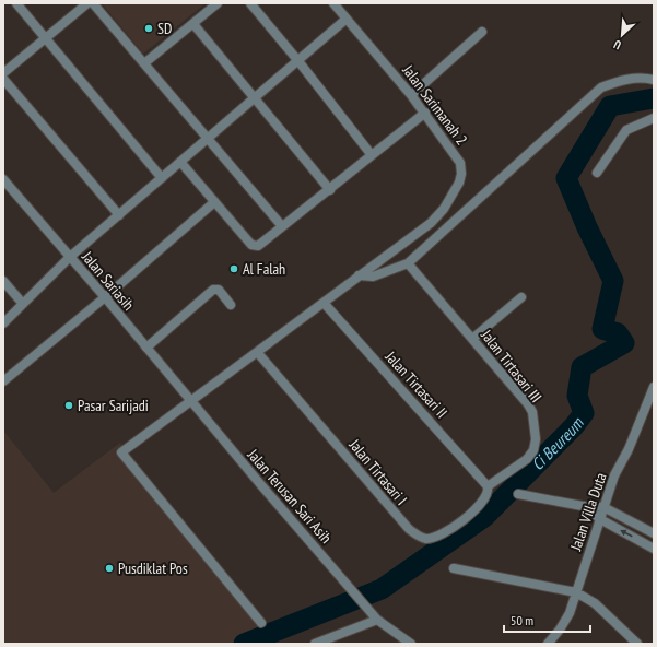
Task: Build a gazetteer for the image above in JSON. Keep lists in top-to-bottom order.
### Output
{
  "streets": {
    "street": [
      "Jalan Sarimanah 2",
      "Jalan Sariasih",
      "Jalan Tirtasari III",
      "Jalan Tirtasari II",
      "Jalan Tirtasari I",
      "Jalan Terusan Sari Asih",
      "Jalan Villa Duta"
    ]
  },
  "crossings": [
    ["Jalan Sarimanah 2", "Jalan Sariasih"],
    ["Jalan Sarimanah 2", "Jalan Tirtasari II"],
    ["Jalan Sarimanah 2", "Jalan Tirtasari I"],
    ["Jalan Sarimanah 2", "Jalan Terusan Sari Asih"],
    ["Jalan Sariasih", "Jalan Terusan Sari Asih"],
    ["Jalan Tirtasari III", "Jalan Tirtasari II"],
    ["Jalan Tirtasari III", "Jalan Tirtasari I"],
    ["Jalan Tirtasari II", "Jalan Tirtasari I"]
  ],
  "water": ["Ci Beureum"],
  "places": [
    "SD",
    "Al Falah",
    "Pasar Sarijadi",
    "Pusdiklat Pos"
  ],
  "scale_bar": "50 m",
  "north": "bottom left"
}
